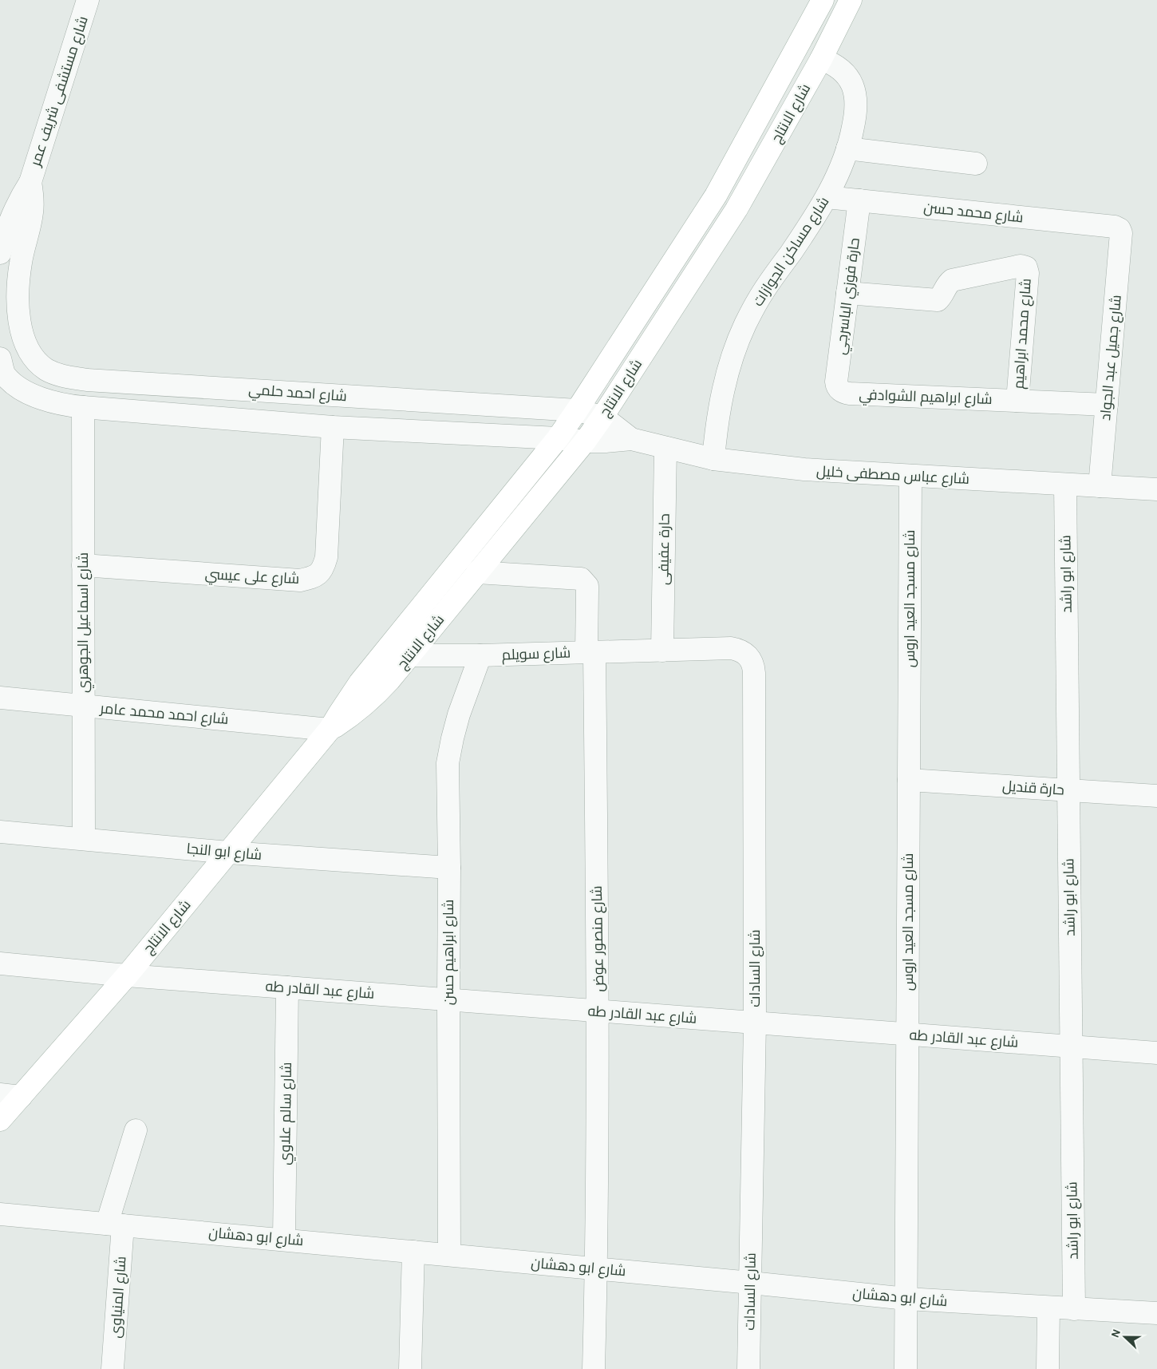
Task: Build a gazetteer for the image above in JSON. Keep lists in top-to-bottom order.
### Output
{
  "streets": {
    "main road": ["شارع الانتاج"],
    "street": [
      "شارع مستشفى شريف عمر",
      "شارع محمد حسن",
      "شارع مساكن الجوازات",
      "حارة فوزي الباسرجي",
      "شارع محمد ابراهيم",
      "شارع جميل عبد الجواد",
      "شارع احمد حلمي",
      "شارع ابراهيم الشوادفي",
      "شارع عباس مصطفى خليل",
      "حارة عفيفى",
      "شارع ابو راشد",
      "شارع على عيسي",
      "شارع مسجد العيد اروس",
      "شارع اسماعيل الجوهري",
      "شارع سويلم",
      "شارع احمد محمد عامر",
      "حارة قنديل",
      "شارع ابو النجا",
      "شارع منصور عوض",
      "شارع ابراهيم حسن",
      "شارع السادات",
      "شارع عبد القادر طه",
      "شارع سالم علاوي",
      "شارع ابو دهشان",
      "شارع المنياوى"
    ]
  },
  "crossings": [
    ["شارع مستشفى شريف عمر", "شارع احمد حلمي"],
    ["شارع الانتاج", "شارع مساكن الجوازات"],
    ["شارع الانتاج", "شارع احمد حلمي"],
    ["شارع الانتاج", "شارع عباس مصطفى خليل"],
    ["شارع الانتاج", "شارع سويلم"],
    ["شارع الانتاج", "شارع احمد محمد عامر"],
    ["شارع الانتاج", "شارع ابو النجا"],
    ["شارع الانتاج", "شارع منصور عوض"],
    ["شارع الانتاج", "شارع عبد القادر طه"],
    ["شارع محمد حسن", "شارع مساكن الجوازات"],
    ["شارع محمد حسن", "حارة فوزي الباسرجي"],
    ["شارع محمد حسن", "شارع جميل عبد الجواد"],
    ["شارع مساكن الجوازات", "شارع عباس مصطفى خليل"],
    ["حارة فوزي الباسرجي", "شارع محمد ابراهيم"],
    ["حارة فوزي الباسرجي", "شارع ابراهيم الشوادفي"],
    ["شارع محمد ابراهيم", "شارع ابراهيم الشوادفي"],
    ["شارع جميل عبد الجواد", "شارع ابراهيم الشوادفي"],
    ["شارع جميل عبد الجواد", "شارع عباس مصطفى خليل"],
    ["شارع احمد حلمي", "شارع عباس مصطفى خليل"],
    ["شارع عباس مصطفى خليل", "حارة عفيفى"],
    ["شارع عباس مصطفى خليل", "شارع ابو راشد"],
    ["شارع عباس مصطفى خليل", "شارع مسجد العيد اروس"],
    ["حارة عفيفى", "شارع سويلم"],
    ["حارة عفيفى", "شارع السادات"],
    ["شارع ابو راشد", "حارة قنديل"],
    ["شارع ابو راشد", "شارع عبد القادر طه"],
    ["شارع ابو راشد", "شارع ابو دهشان"],
    ["شارع على عيسي", "شارع اسماعيل الجوهري"],
    ["شارع مسجد العيد اروس", "حارة قنديل"],
    ["شارع مسجد العيد اروس", "شارع عبد القادر طه"],
    ["شارع مسجد العيد اروس", "شارع ابو دهشان"],
    ["شارع اسماعيل الجوهري", "شارع احمد محمد عامر"],
    ["شارع اسماعيل الجوهري", "شارع ابو النجا"],
    ["شارع سويلم", "شارع منصور عوض"],
    ["شارع سويلم", "شارع ابراهيم حسن"],
    ["شارع سويلم", "شارع السادات"],
    ["شارع ابو النجا", "شارع ابراهيم حسن"],
    ["شارع منصور عوض", "شارع عبد القادر طه"],
    ["شارع منصور عوض", "شارع ابو دهشان"],
    ["شارع ابراهيم حسن", "شارع عبد القادر طه"],
    ["شارع ابراهيم حسن", "شارع ابو دهشان"],
    ["شارع السادات", "شارع عبد القادر طه"],
    ["شارع السادات", "شارع ابو دهشان"],
    ["شارع عبد القادر طه", "شارع سالم علاوي"],
    ["شارع سالم علاوي", "شارع ابو دهشان"],
    ["شارع ابو دهشان", "شارع المنياوى"]
  ],
  "north": "left"
}
